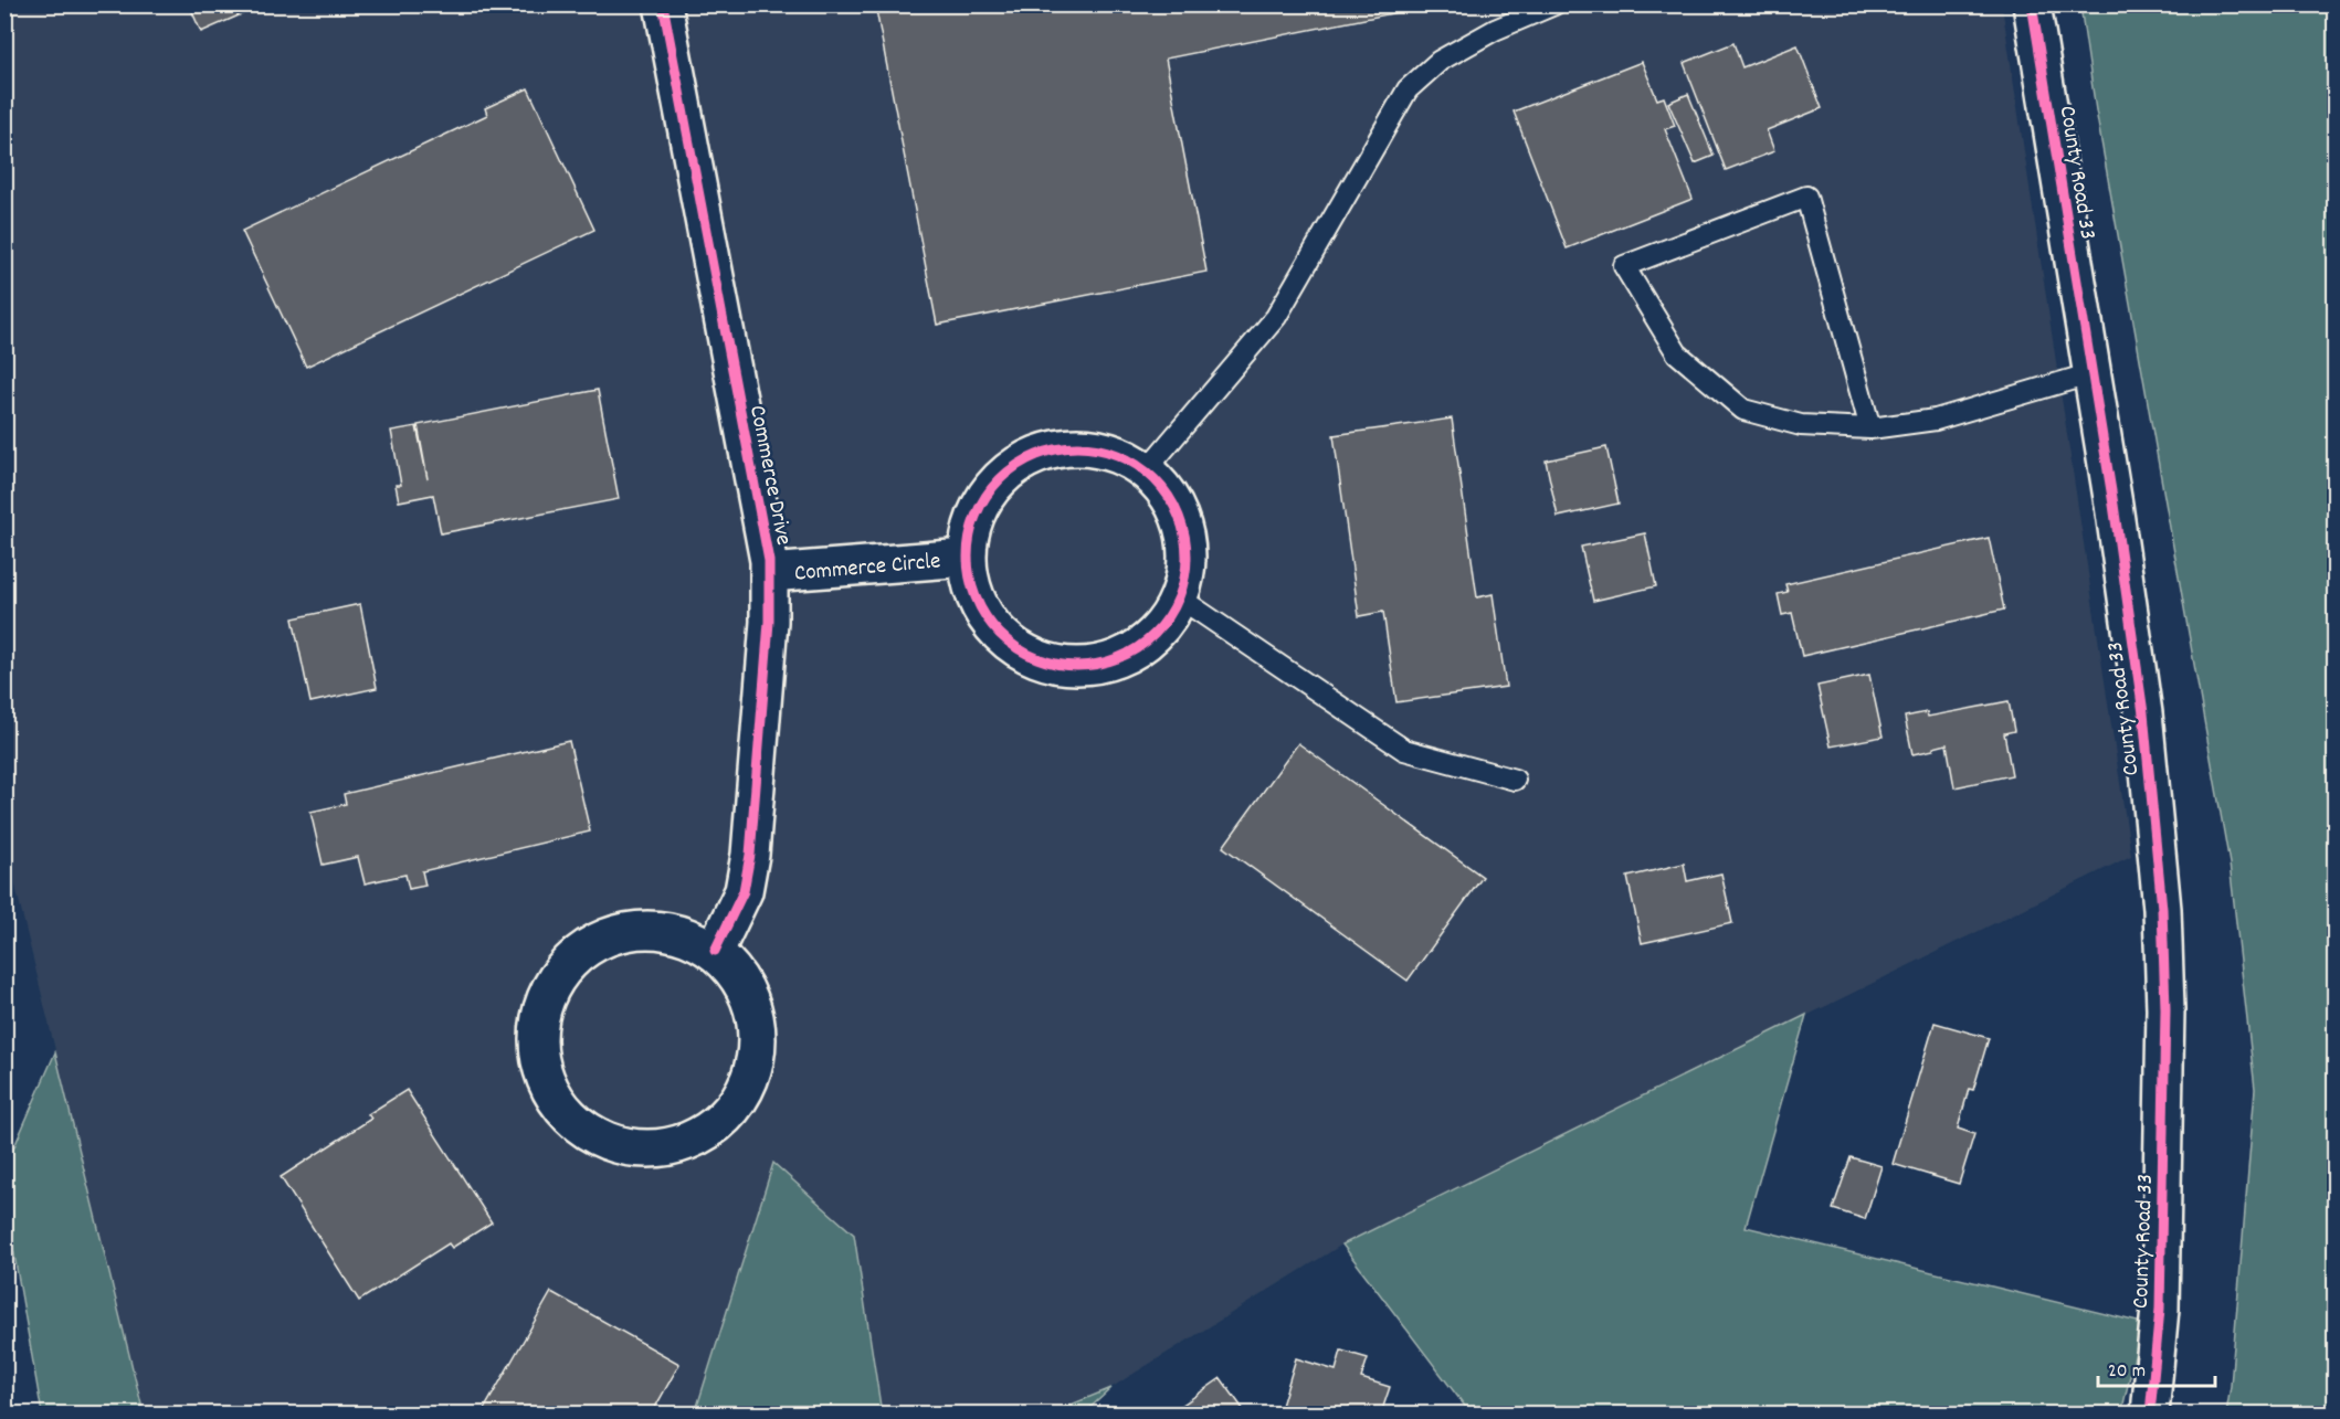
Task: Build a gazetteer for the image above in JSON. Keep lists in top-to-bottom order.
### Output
{
  "streets": {
    "street": ["County Road 33", "Commerce Drive", "Commerce Circle"]
  },
  "crossings": [
    ["Commerce Drive", "Commerce Circle"]
  ],
  "scale_bar": "20 m"
}
